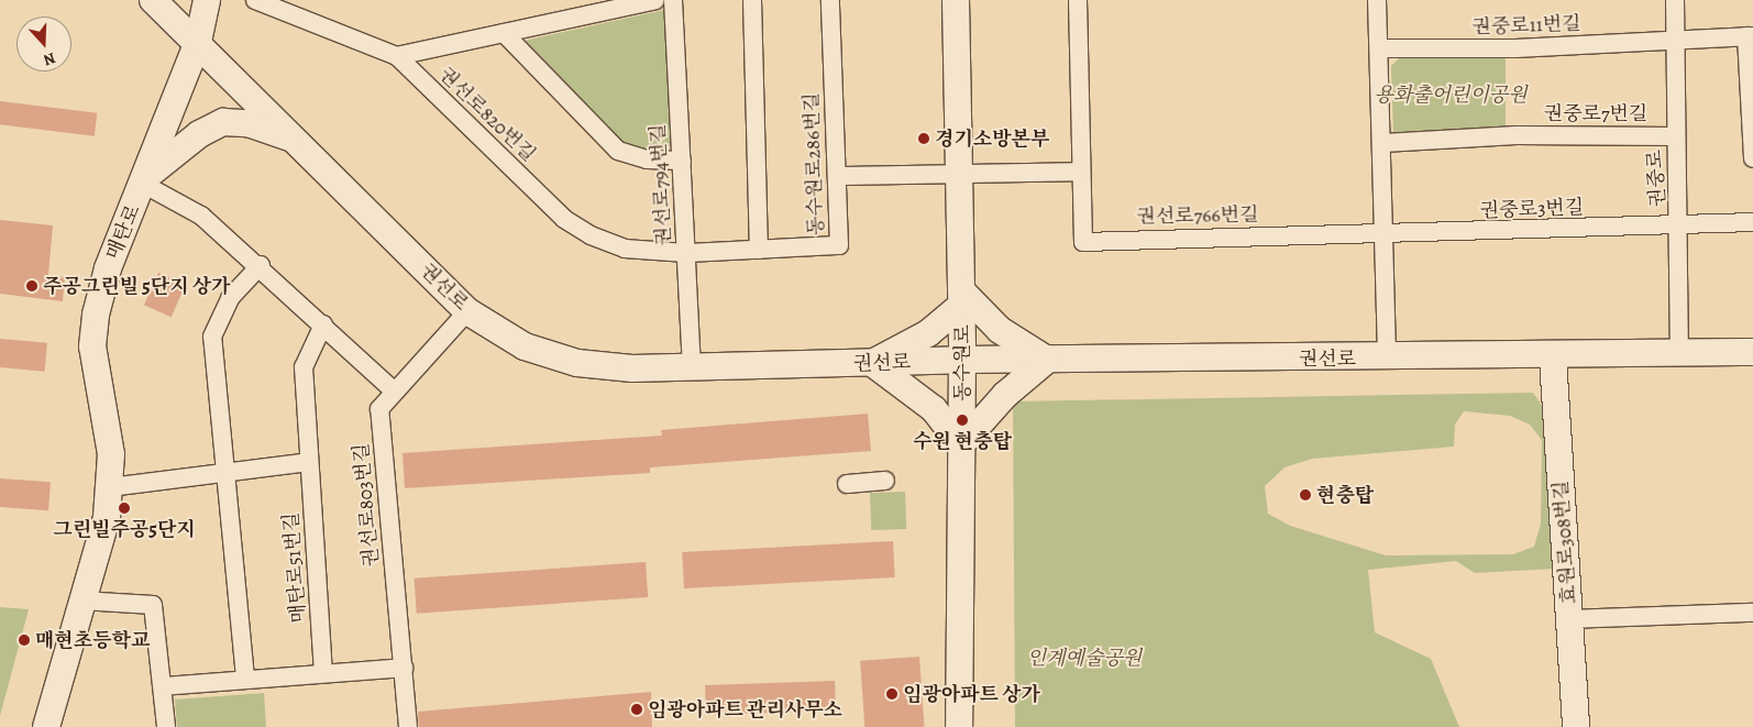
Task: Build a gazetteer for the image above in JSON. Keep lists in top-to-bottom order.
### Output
{
  "streets": {
    "street": [
      "권중로11번길",
      "권중로7번길",
      "권선로820번길",
      "동수원로286번길",
      "권중로",
      "권선로794번길",
      "권중로3번길",
      "권선로766번길",
      "매탄로",
      "권선로",
      "동수원로",
      "권선로803번길",
      "효원로308번길",
      "매탄로51번길"
    ]
  },
  "crossings": [
    ["권중로11번길", "권중로"],
    ["권중로7번길", "권중로"],
    ["권선로820번길", "동수원로286번길"],
    ["권선로820번길", "권선로794번길"],
    ["동수원로286번길", "권선로794번길"],
    ["권중로", "권중로3번길"],
    ["권중로", "권선로"],
    ["권선로794번길", "권선로"],
    ["권중로3번길", "권선로766번길"],
    ["매탄로", "권선로"],
    ["권선로", "동수원로"],
    ["권선로", "권선로803번길"],
    ["권선로", "효원로308번길"]
  ],
  "parks": ["용화출어린이공원", "인계예술공원"],
  "places": [
    "경기소방본부",
    "주공그린빌 5단지 상가",
    "수원 현충탑",
    "현충탑",
    "그린빌주공5단지",
    "매현초등학교",
    "임광아파트 상가",
    "임광아파트 관리사무소"
  ],
  "north": "bottom"
}
